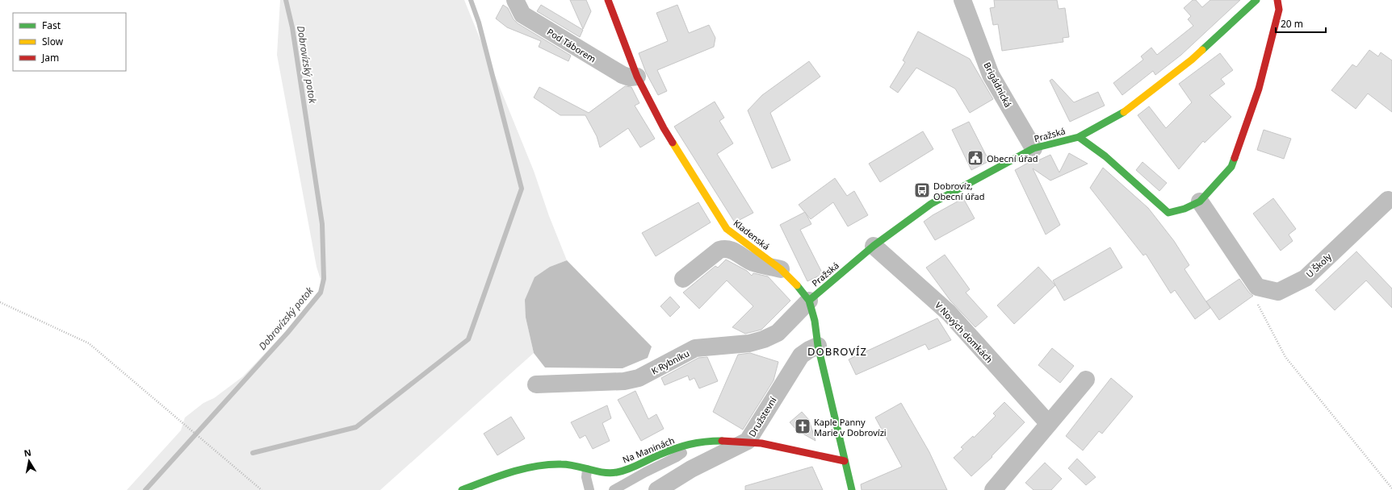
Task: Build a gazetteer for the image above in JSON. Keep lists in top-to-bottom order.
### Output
{
  "streets": {
    "street": [
      "Pod Táborem",
      "Brigádnická",
      "Pražská",
      "Kladenská",
      "U Školy",
      "V Nových domkách",
      "K Rybníku",
      "Družstevní",
      "Na Maninách"
    ]
  },
  "crossings": [
    ["Pod Táborem", "Kladenská"],
    ["Brigádnická", "Pražská"],
    ["Pražská", "Kladenská"],
    ["Pražská", "V Nových domkách"],
    ["Pražská", "K Rybníku"],
    ["Kladenská", "K Rybníku"],
    ["Kladenská", "Družstevní"],
    ["Kladenská", "Na Maninách"],
    ["Družstevní", "Na Maninách"]
  ],
  "districts": ["DOBROVÍZ"],
  "water": ["Dobrovízský potok"],
  "places": {
    "public building": ["Obecní úřad"],
    "bus stop": ["Dobrovíz, Obecní úřad"],
    "church": ["Kaple Panny Marie v Dobrovízi"]
  },
  "legend": ["Fast", "Slow", "Jam"],
  "scale_bar": "20 m",
  "north": "top"
}
